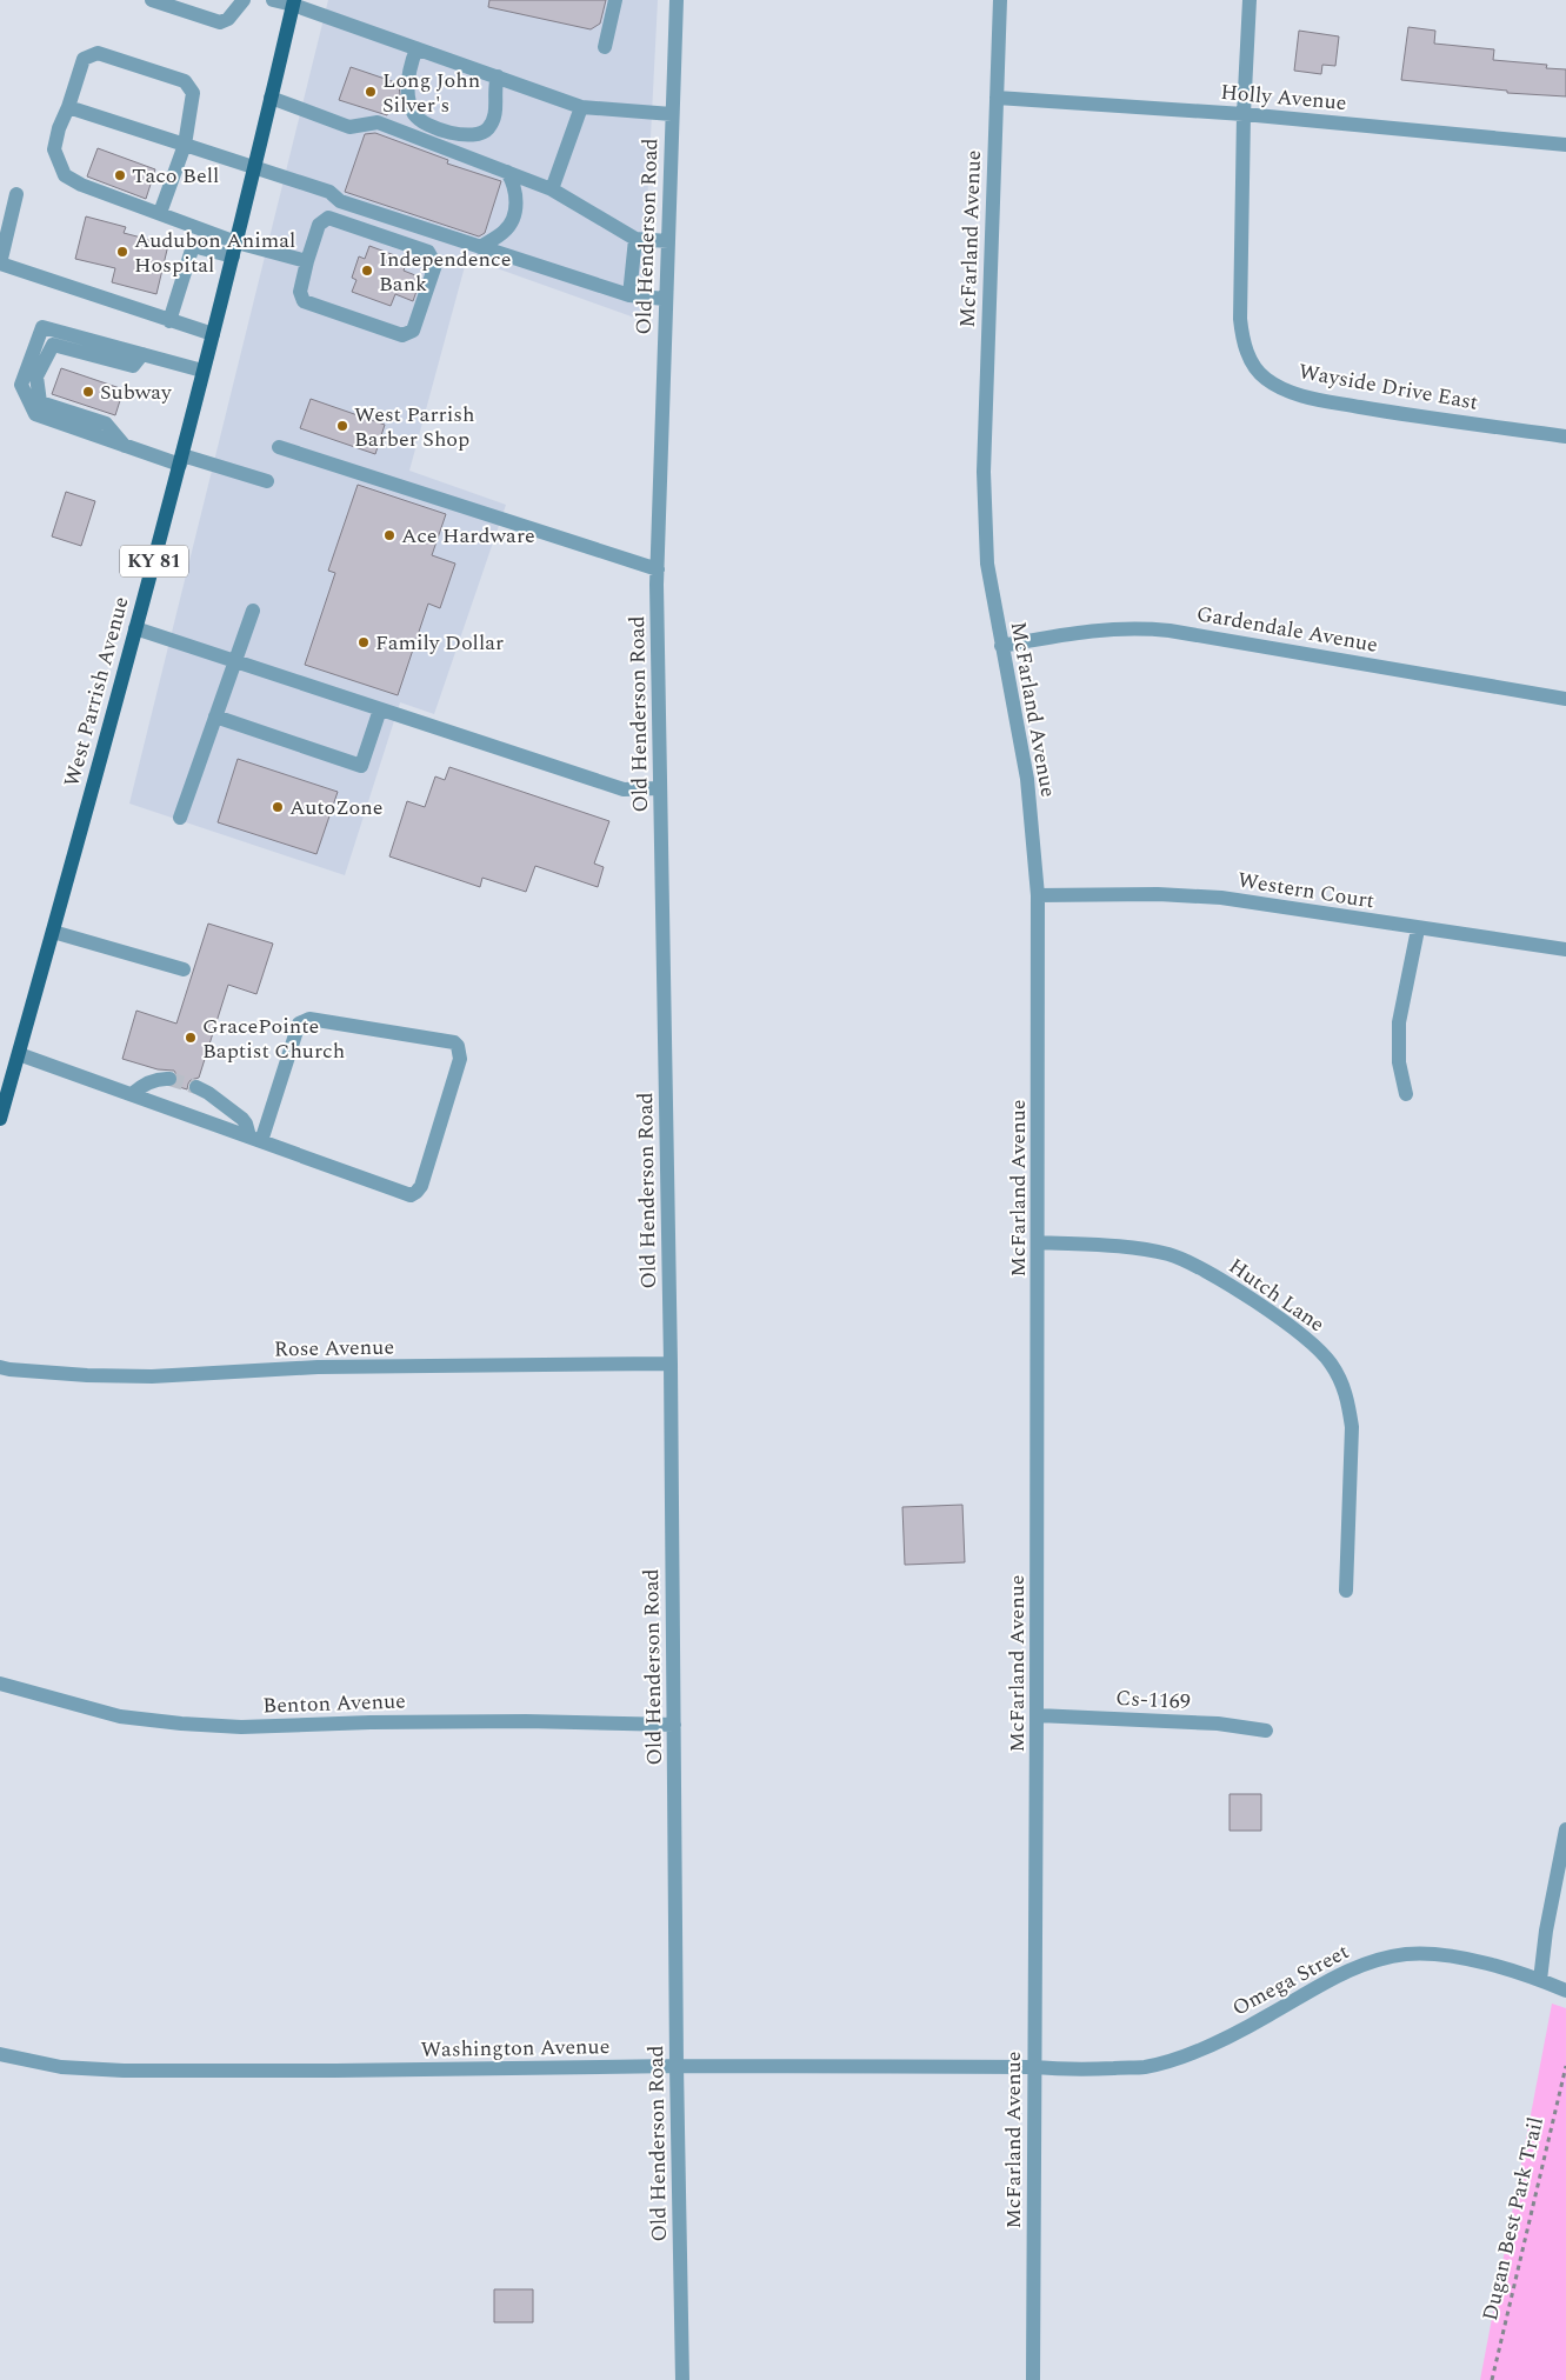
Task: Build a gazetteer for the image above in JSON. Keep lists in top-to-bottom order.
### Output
{
  "streets": {
    "main road": ["KY 81", "West Parrish Avenue"],
    "street": [
      "Holly Avenue",
      "Old Henderson Road",
      "McFarland Avenue",
      "Wayside Drive East",
      "Gardendale Avenue",
      "Western Court",
      "Hutch Lane",
      "Rose Avenue",
      "Cs-1169",
      "Benton Avenue",
      "Omega Street",
      "Washington Avenue"
    ],
    "path": ["Dugan Best Park Trail"]
  },
  "crossings": [
    ["Holly Avenue", "McFarland Avenue"],
    ["Holly Avenue", "Wayside Drive East"],
    ["Old Henderson Road", "Rose Avenue"],
    ["Old Henderson Road", "Benton Avenue"],
    ["Old Henderson Road", "Washington Avenue"],
    ["McFarland Avenue", "Gardendale Avenue"],
    ["McFarland Avenue", "Western Court"],
    ["McFarland Avenue", "Hutch Lane"],
    ["McFarland Avenue", "Cs-1169"],
    ["McFarland Avenue", "Omega Street"],
    ["McFarland Avenue", "Washington Avenue"],
    ["Omega Street", "Washington Avenue"]
  ],
  "places": [
    "Long John Silver's",
    "Taco Bell",
    "Audubon Animal Hospital",
    "Independence Bank",
    "Subway",
    "West Parrish Barber Shop",
    "Ace Hardware",
    "Family Dollar",
    "AutoZone",
    "GracePointe Baptist Church"
  ]
}
